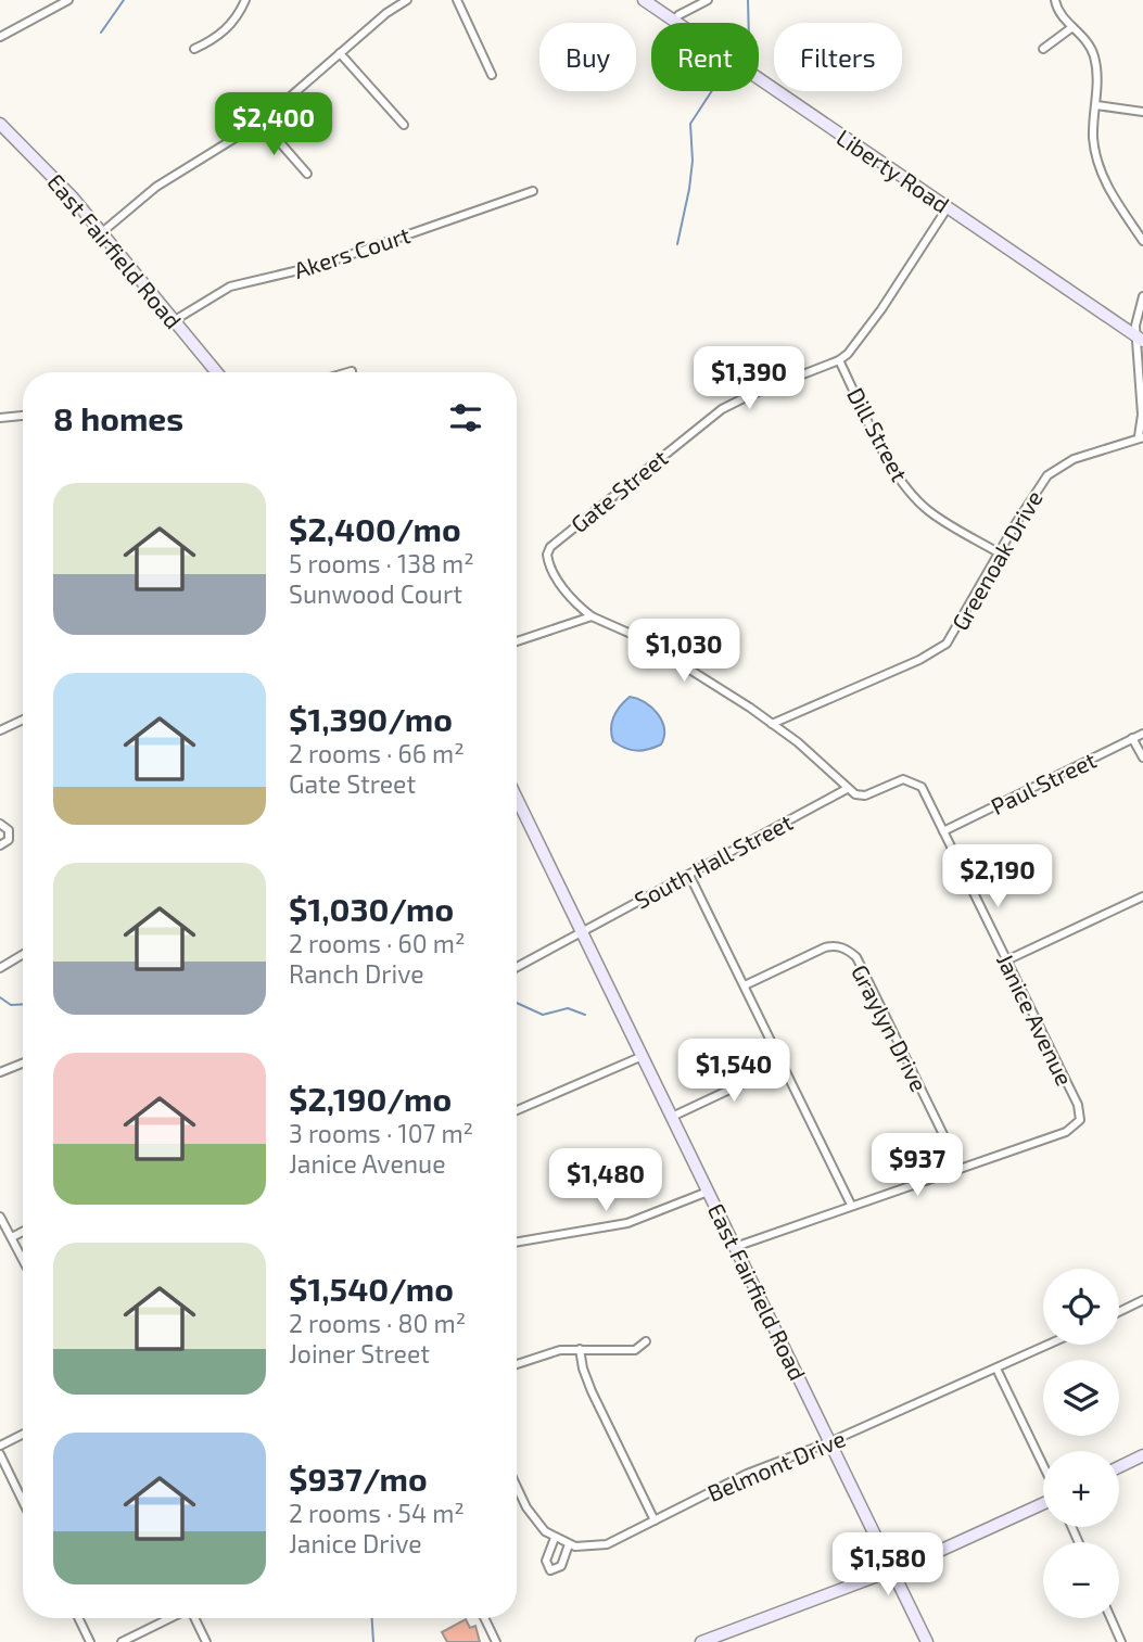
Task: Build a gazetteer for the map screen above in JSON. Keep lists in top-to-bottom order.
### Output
{
  "streets": {
    "main road": ["Liberty Road", "East Fairfield Road"],
    "street": [
      "Akers Court",
      "Dill Street",
      "Gate Street",
      "Greenoak Drive",
      "Paul Street",
      "South Hall Street",
      "Janice Avenue",
      "Graylyn Drive",
      "Belmont Drive"
    ]
  },
  "crossings": [
    ["Liberty Road", "Greenoak Drive"],
    ["East Fairfield Road", "Akers Court"],
    ["East Fairfield Road", "South Hall Street"],
    ["East Fairfield Road", "Belmont Drive"],
    ["Dill Street", "Gate Street"],
    ["Dill Street", "Greenoak Drive"],
    ["Paul Street", "Janice Avenue"],
    ["South Hall Street", "Janice Avenue"],
    ["Janice Avenue", "Graylyn Drive"]
  ],
  "page": {
    "chip": ["Buy", "Rent", "Filters"],
    "price": [
      "$2,400",
      "$1,390",
      "$1,030",
      "$2,190",
      "$1,540",
      "$937",
      "$1,480",
      "$1,580"
    ],
    "heading": "8 homes",
    "list": [
      {
        "name": "$2,400/mo",
        "note": "5 rooms · 138 m² · Sunwood Court"
      },
      {
        "name": "$1,390/mo",
        "note": "2 rooms · 66 m² · Gate Street"
      },
      {
        "name": "$1,030/mo",
        "note": "2 rooms · 60 m² · Ranch Drive"
      },
      {
        "name": "$2,190/mo",
        "note": "3 rooms · 107 m² · Janice Avenue"
      },
      {
        "name": "$1,540/mo",
        "note": "2 rooms · 80 m² · Joiner Street"
      },
      {
        "name": "$937/mo",
        "note": "2 rooms · 54 m² · Janice Drive"
      }
    ],
    "map_buttons": ["+", "−"]
  }
}
